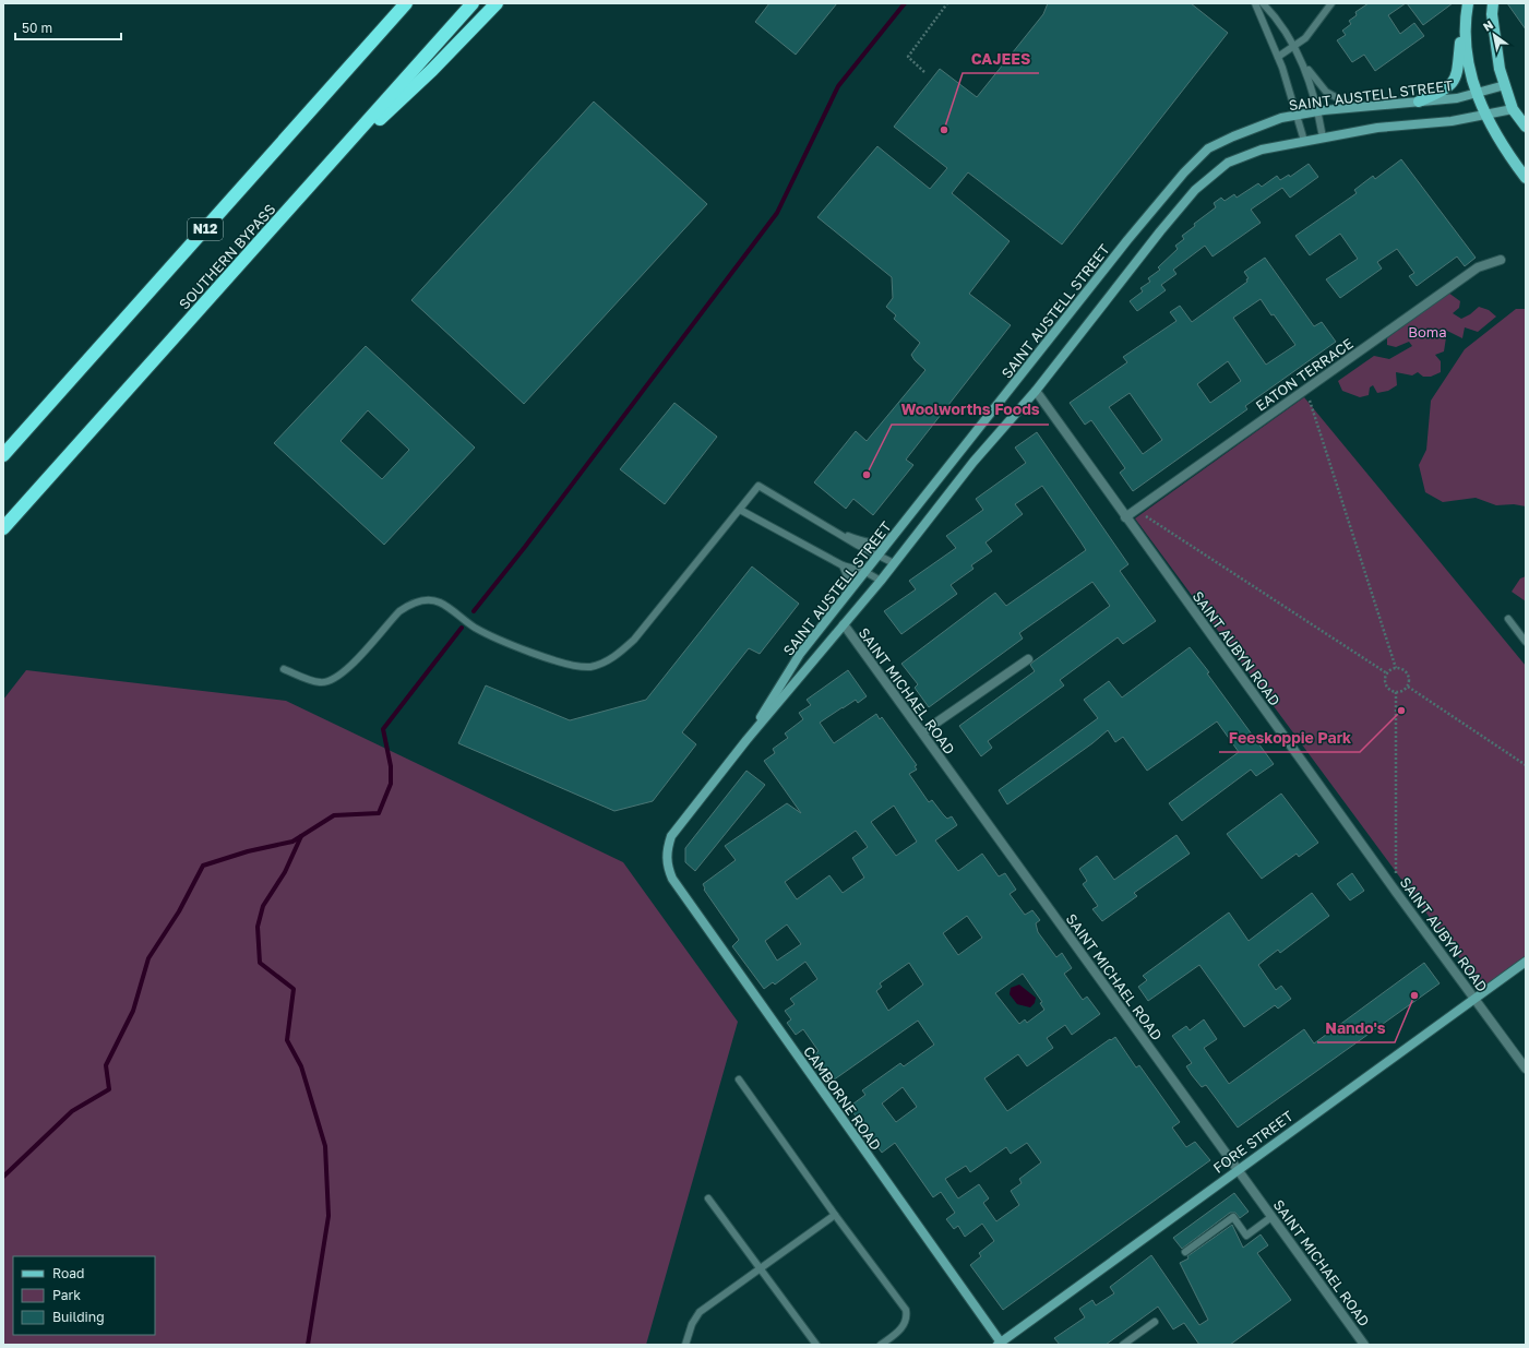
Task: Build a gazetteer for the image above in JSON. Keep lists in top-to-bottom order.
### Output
{
  "streets": {
    "highway": ["N12", "SOUTHERN BYPASS"],
    "street": [
      "SAINT AUSTELL STREET",
      "EATON TERRACE",
      "SAINT AUBYN ROAD",
      "SAINT MICHAEL ROAD",
      "CAMBORNE ROAD",
      "FORE STREET"
    ]
  },
  "crossings": [
    ["SAINT AUSTELL STREET", "SAINT AUBYN ROAD"],
    ["SAINT AUSTELL STREET", "SAINT MICHAEL ROAD"],
    ["SAINT AUSTELL STREET", "CAMBORNE ROAD"],
    ["EATON TERRACE", "SAINT AUBYN ROAD"],
    ["SAINT AUBYN ROAD", "FORE STREET"],
    ["SAINT MICHAEL ROAD", "FORE STREET"],
    ["CAMBORNE ROAD", "FORE STREET"]
  ],
  "parks": ["Boma"],
  "places": [
    "CAJEES",
    "Woolworths Foods",
    "Feeskoppie Park",
    "Nando's"
  ],
  "legend": ["Road", "Park", "Building"],
  "scale_bar": "50 m",
  "north": "top left"
}
